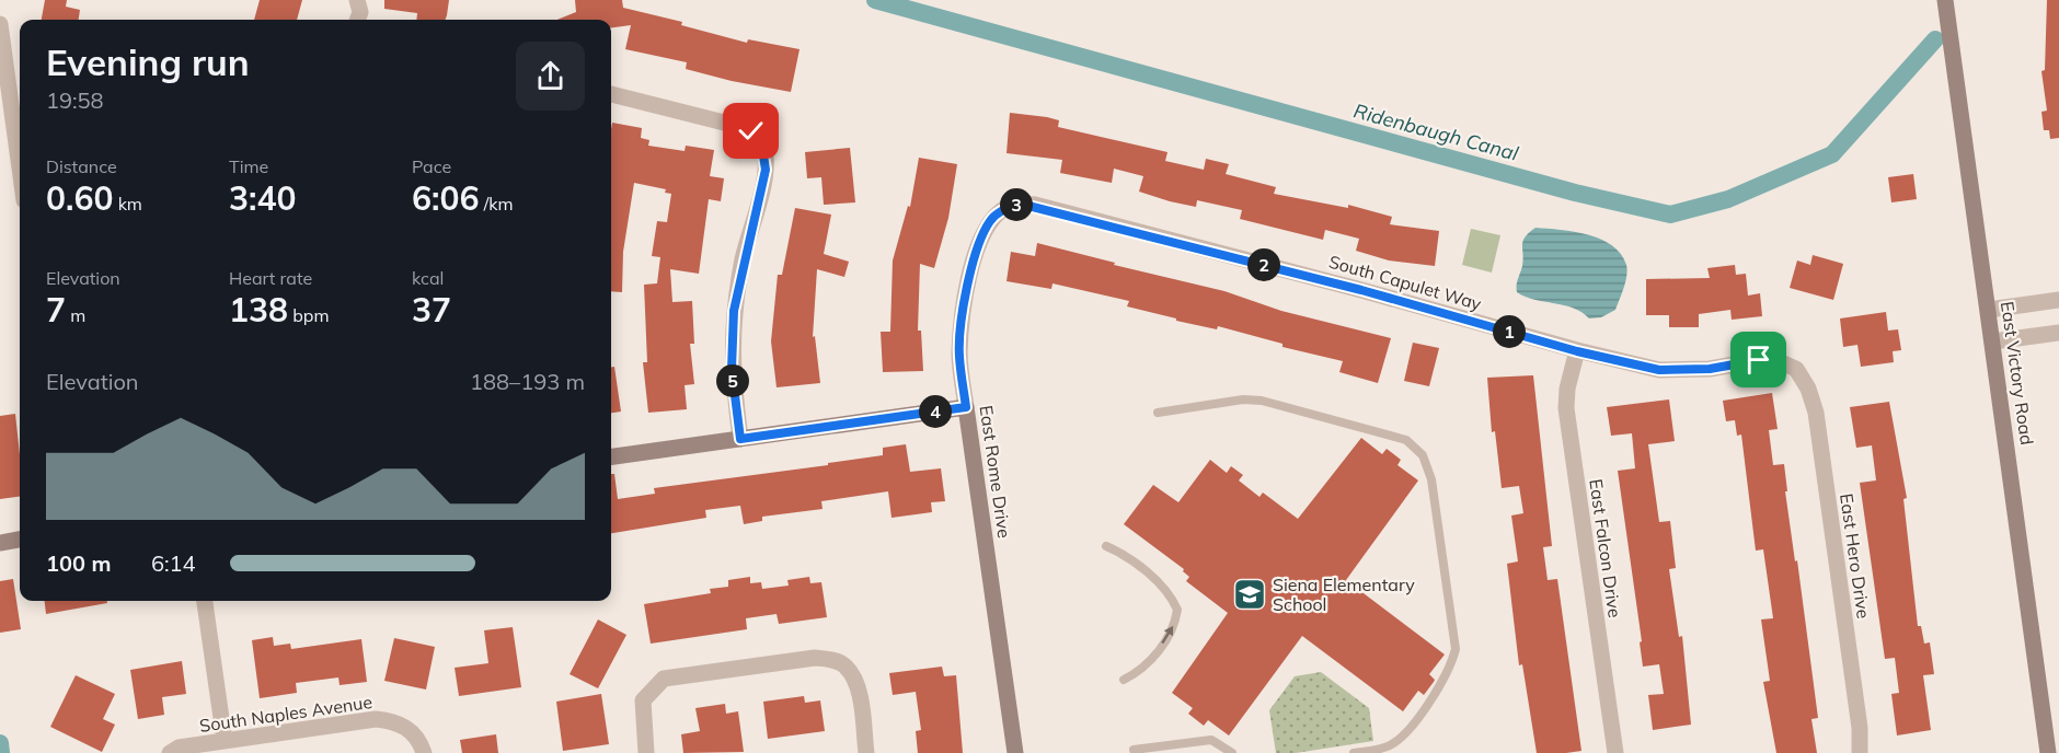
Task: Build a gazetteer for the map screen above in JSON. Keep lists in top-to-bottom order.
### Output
{
  "streets": {
    "main road": ["East Victory Road", "East Rome Drive"],
    "street": [
      "South Capulet Way",
      "East Falcon Drive",
      "East Hero Drive",
      "South Naples Avenue"
    ]
  },
  "crossings": [
    ["South Capulet Way", "East Rome Drive"],
    ["South Capulet Way", "East Falcon Drive"],
    ["South Capulet Way", "East Hero Drive"]
  ],
  "water": ["Ridenbaugh Canal"],
  "places": {
    "school or university": ["Siena Elementary School"]
  },
  "page": {
    "heading": ["Evening run", "19:58"],
    "stats": [
      ["Distance", "0.60 km"],
      ["Time", "3:40"],
      ["Pace", "6:06 /km"],
      ["Elevation", "7 m"],
      ["Heart rate", "138 bpm"],
      ["kcal", "37"]
    ],
    "pins": [
      "3",
      "2",
      "1",
      "5",
      "4"
    ],
    "chart": ["Elevation", "188–193 m"],
    "list": [
      {
        "name": "100 m",
        "note": "6:14"
      }
    ]
  }
}
